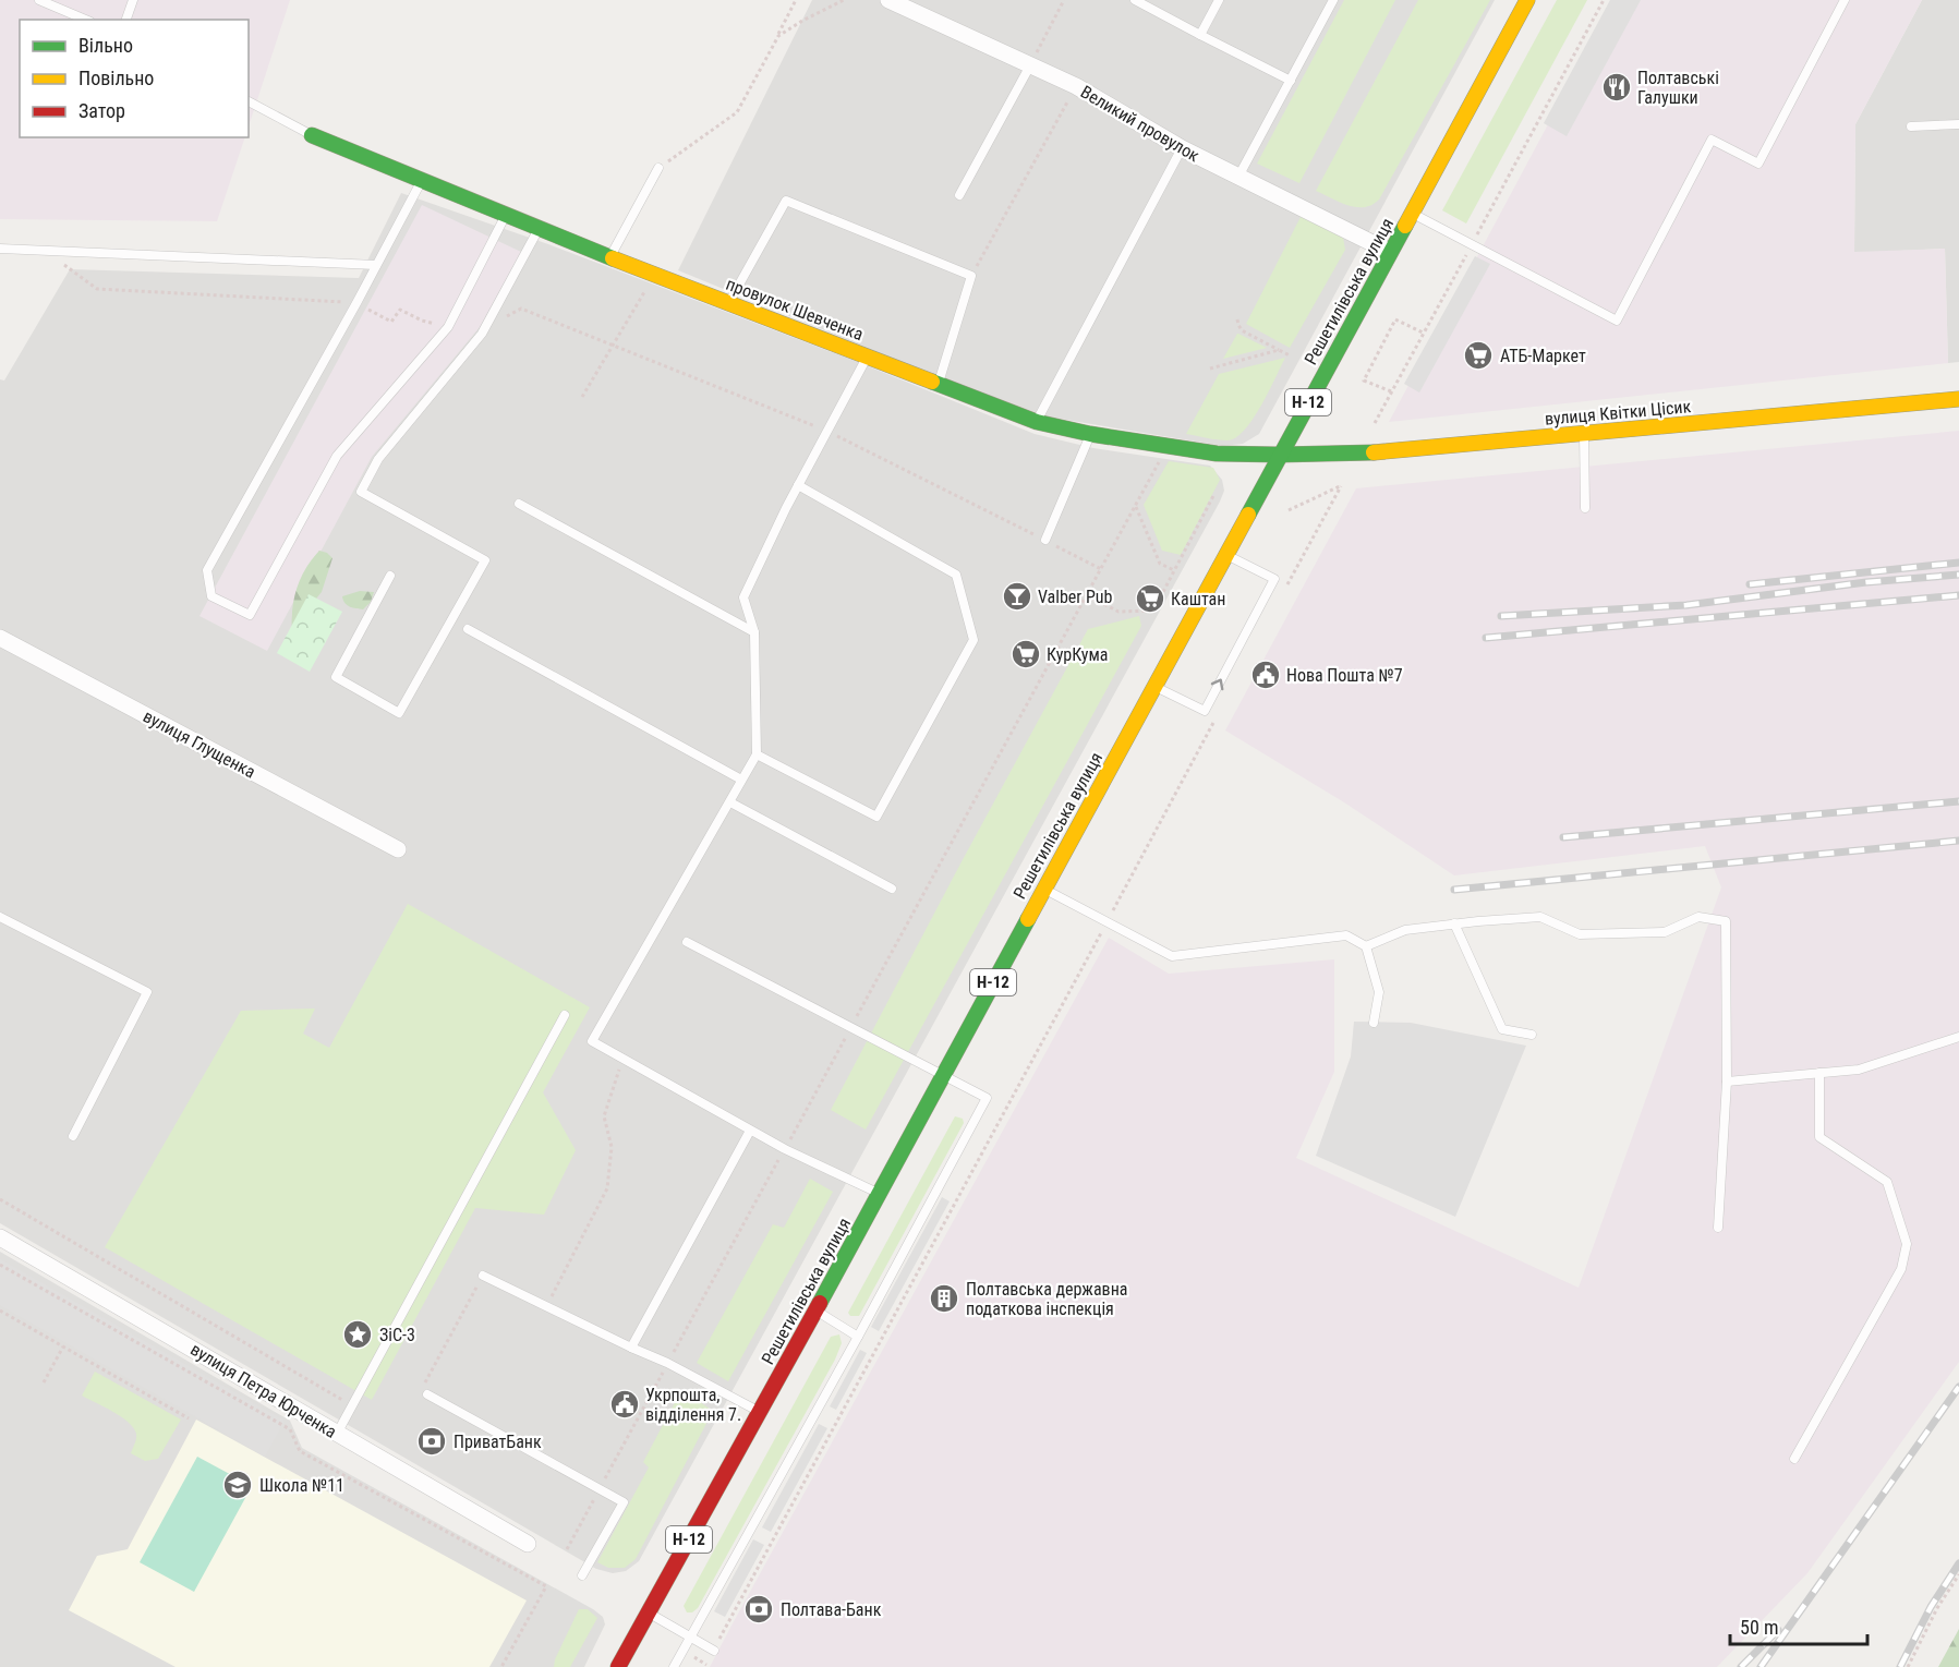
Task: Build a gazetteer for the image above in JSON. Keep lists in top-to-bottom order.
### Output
{
  "streets": {
    "main road": [
      "Решетилівська вулиця",
      "провулок Шевченка",
      "Н-12",
      "вулиця Квітки Цісик"
    ],
    "street": ["Великий провулок", "вулиця Глущенка", "вулиця Петра Юрченка"]
  },
  "crossings": [
    ["Великий провулок", "Решетилівська вулиця"],
    ["Решетилівська вулиця", "провулок Шевченка"],
    ["Решетилівська вулиця", "вулиця Квітки Цісик"],
    ["провулок Шевченка", "вулиця Квітки Цісик"]
  ],
  "places": {
    "restaurant": ["Полтавські Галушки"],
    "supermarket": ["АТБ-Маркет", "Каштан", "КурКума"],
    "bar": ["Valber Pub"],
    "public building": ["Нова Пошта №7", "Укрпошта, відділення 7."],
    "building": ["Полтавська державна податкова інспекція"],
    "place": ["ЗіС-3"],
    "bank": ["ПриватБанк", "Полтава-Банк"],
    "school or university": ["Школа №11"]
  },
  "legend": ["Вільно", "Повільно", "Затор"],
  "scale_bar": "50 m"
}
